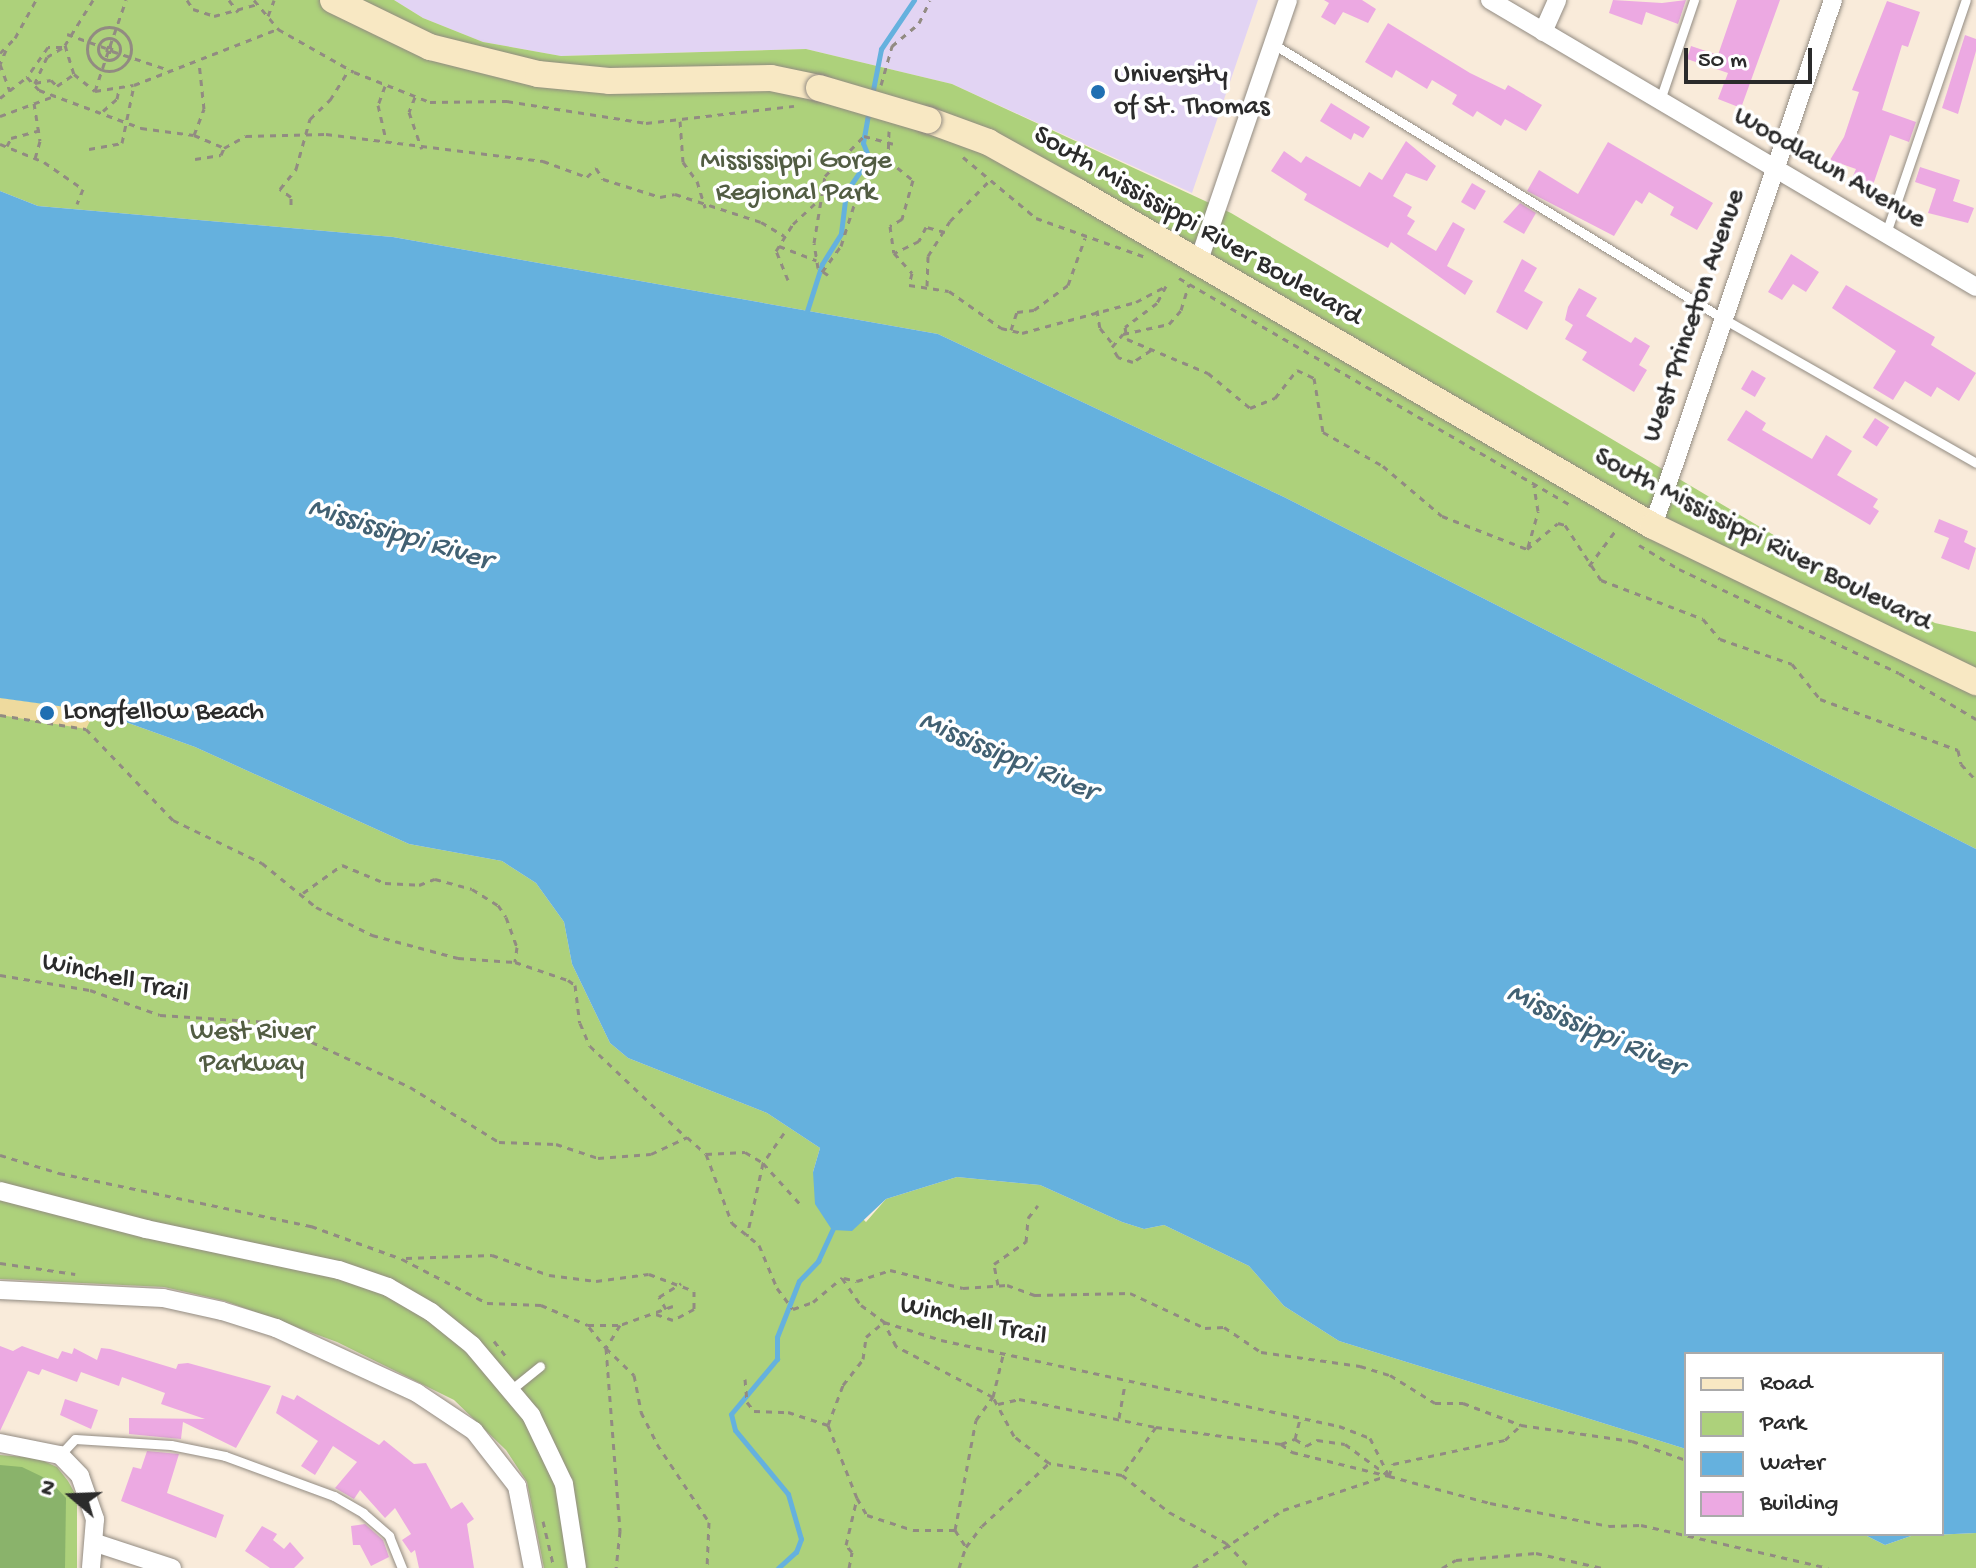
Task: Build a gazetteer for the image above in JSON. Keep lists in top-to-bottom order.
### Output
{
  "streets": {
    "street": ["Woodlawn Avenue", "South Mississippi River Boulevard", "West Princeton Avenue"],
    "path": ["Winchell Trail"]
  },
  "crossings": [
    ["Woodlawn Avenue", "West Princeton Avenue"],
    ["South Mississippi River Boulevard", "West Princeton Avenue"]
  ],
  "water": ["Mississippi River"],
  "parks": ["Mississippi Gorge Regional Park", "West River Parkway"],
  "places": ["University of St. Thomas", "Longfellow Beach"],
  "legend": [
    "Road",
    "Park",
    "Water",
    "Building"
  ],
  "scale_bar": "50 m",
  "north": "left"
}
